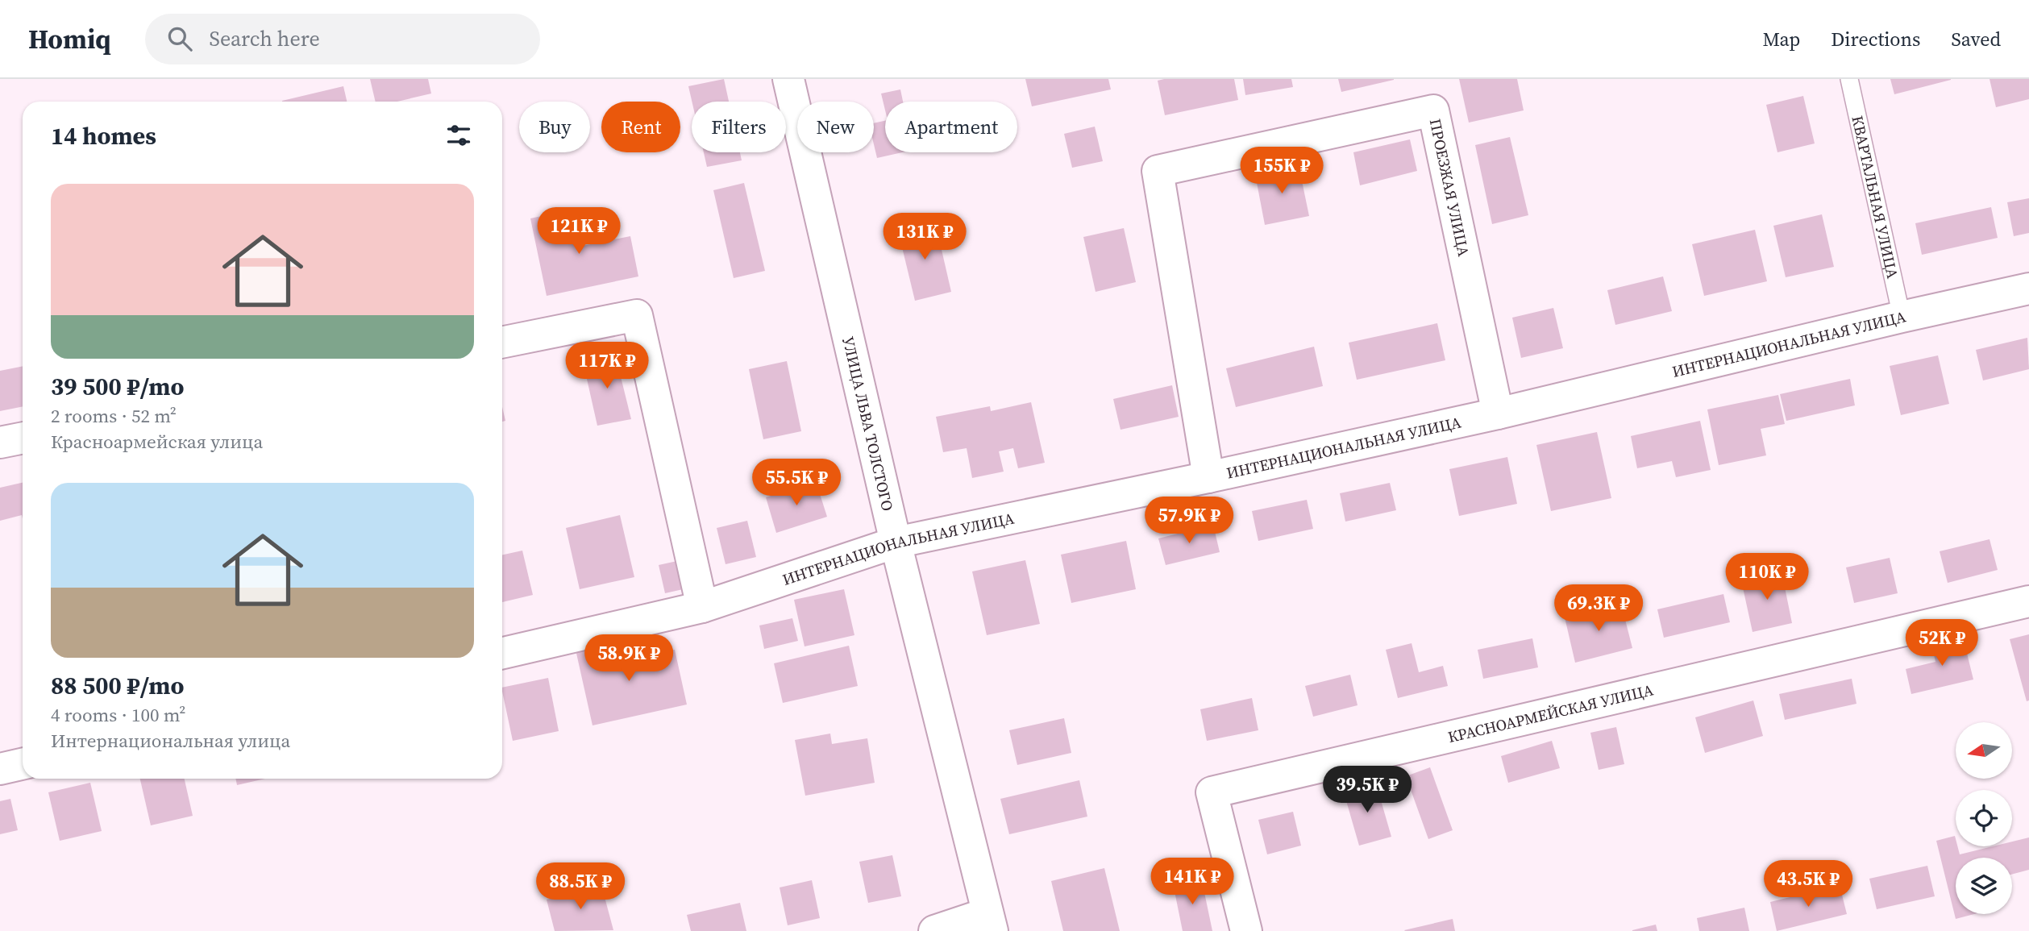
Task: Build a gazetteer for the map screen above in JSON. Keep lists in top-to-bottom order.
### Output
{
  "streets": {
    "street": [
      "ПРОЕЗЖАЯ УЛИЦА",
      "ИНТЕРНАЦИОНАЛЬНАЯ УЛИЦА",
      "УЛИЦА ЛЬВА ТОЛСТОГО",
      "КРАСНОАРМЕЙСКАЯ УЛИЦА"
    ],
    "lane": ["КВАРТАЛЬНАЯ УЛИЦА"]
  },
  "crossings": [
    ["ПРОЕЗЖАЯ УЛИЦА", "ИНТЕРНАЦИОНАЛЬНАЯ УЛИЦА"],
    ["КВАРТАЛЬНАЯ УЛИЦА", "ИНТЕРНАЦИОНАЛЬНАЯ УЛИЦА"],
    ["ИНТЕРНАЦИОНАЛЬНАЯ УЛИЦА", "УЛИЦА ЛЬВА ТОЛСТОГО"]
  ],
  "north": "left",
  "page": {
    "header": "Homiq",
    "search": "Search here",
    "nav": ["Map", "Directions", "Saved"],
    "chip": [
      "Buy",
      "Rent",
      "Filters",
      "New",
      "Apartment"
    ],
    "heading": "14 homes",
    "price": [
      "155K ₽",
      "121K ₽",
      "131K ₽",
      "117K ₽",
      "55.5K ₽",
      "57.9K ₽",
      "110K ₽",
      "69.3K ₽",
      "52K ₽",
      "58.9K ₽",
      "39.5K ₽",
      "141K ₽",
      "43.5K ₽",
      "88.5K ₽"
    ],
    "list": [
      {
        "name": "39 500 ₽/mo",
        "note": "2 rooms · 52 m² · Красноармейская улица"
      },
      {
        "name": "88 500 ₽/mo",
        "note": "4 rooms · 100 m² · Интернациональная улица"
      }
    ]
  }
}
